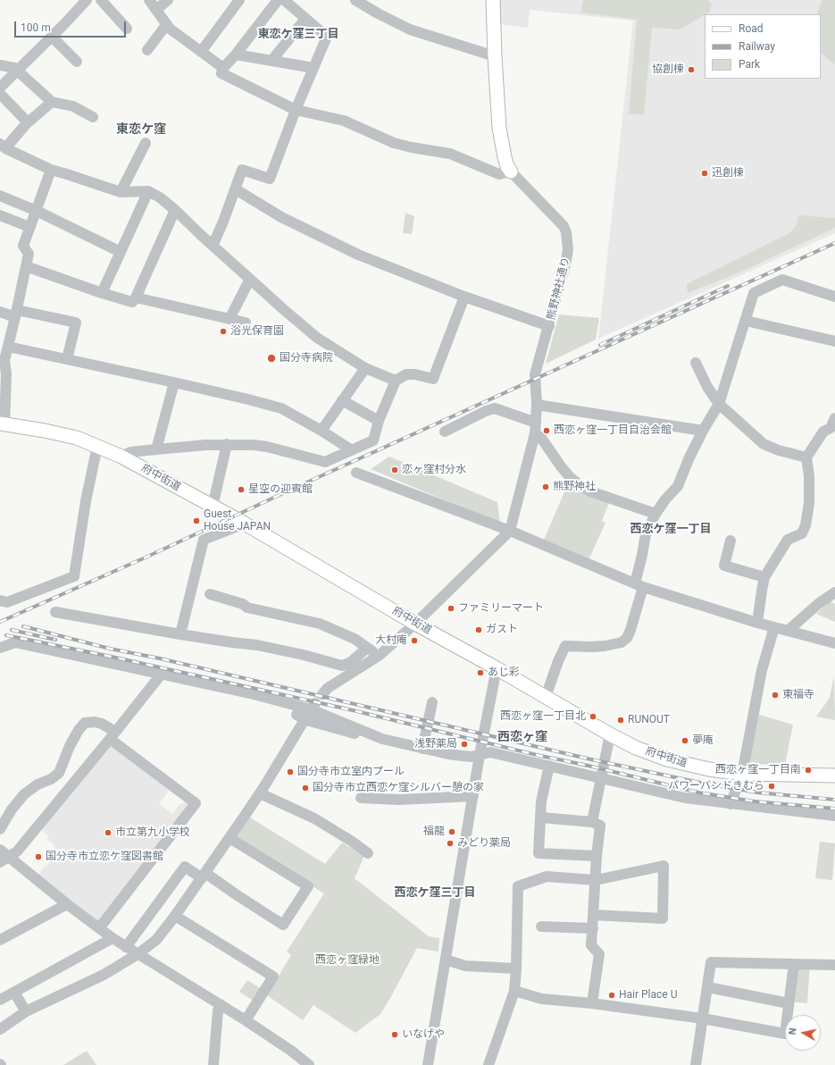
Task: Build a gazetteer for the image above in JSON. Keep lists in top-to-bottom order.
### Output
{
  "streets": {
    "main road": ["熊野神社通り", "府中街道"]
  },
  "districts": [
    "東恋ケ窪三丁目",
    "東恋ケ窪",
    "西恋ケ窪一丁目",
    "西恋ヶ窪",
    "西恋ケ窪三丁目"
  ],
  "parks": ["西恋ヶ窪緑地"],
  "places": [
    "協創棟",
    "迅創棟",
    "浴光保育園",
    "国分寺病院",
    "西恋ヶ窪一丁目自治会館",
    "恋ヶ窪村分水",
    "熊野神社",
    "星空の迎賓館",
    "Guest House JAPAN",
    "ファミリーマート",
    "ガスト",
    "大村庵",
    "あじ彩",
    "東福寺",
    "西恋ヶ窪一丁目北",
    "RUNOUT",
    "夢庵",
    "浅野薬局",
    "西恋ヶ窪一丁目南",
    "国分寺市立室内プール",
    "パワーバンドきむら",
    "国分寺市立西恋ケ窪シルバー憩の家",
    "福龍",
    "市立第九小学校",
    "みどり薬局",
    "国分寺市立恋ケ窪図書館",
    "Hair Place U",
    "いなげや"
  ],
  "legend": ["Road", "Railway", "Park"],
  "scale_bar": "100 m",
  "north": "left"
}
